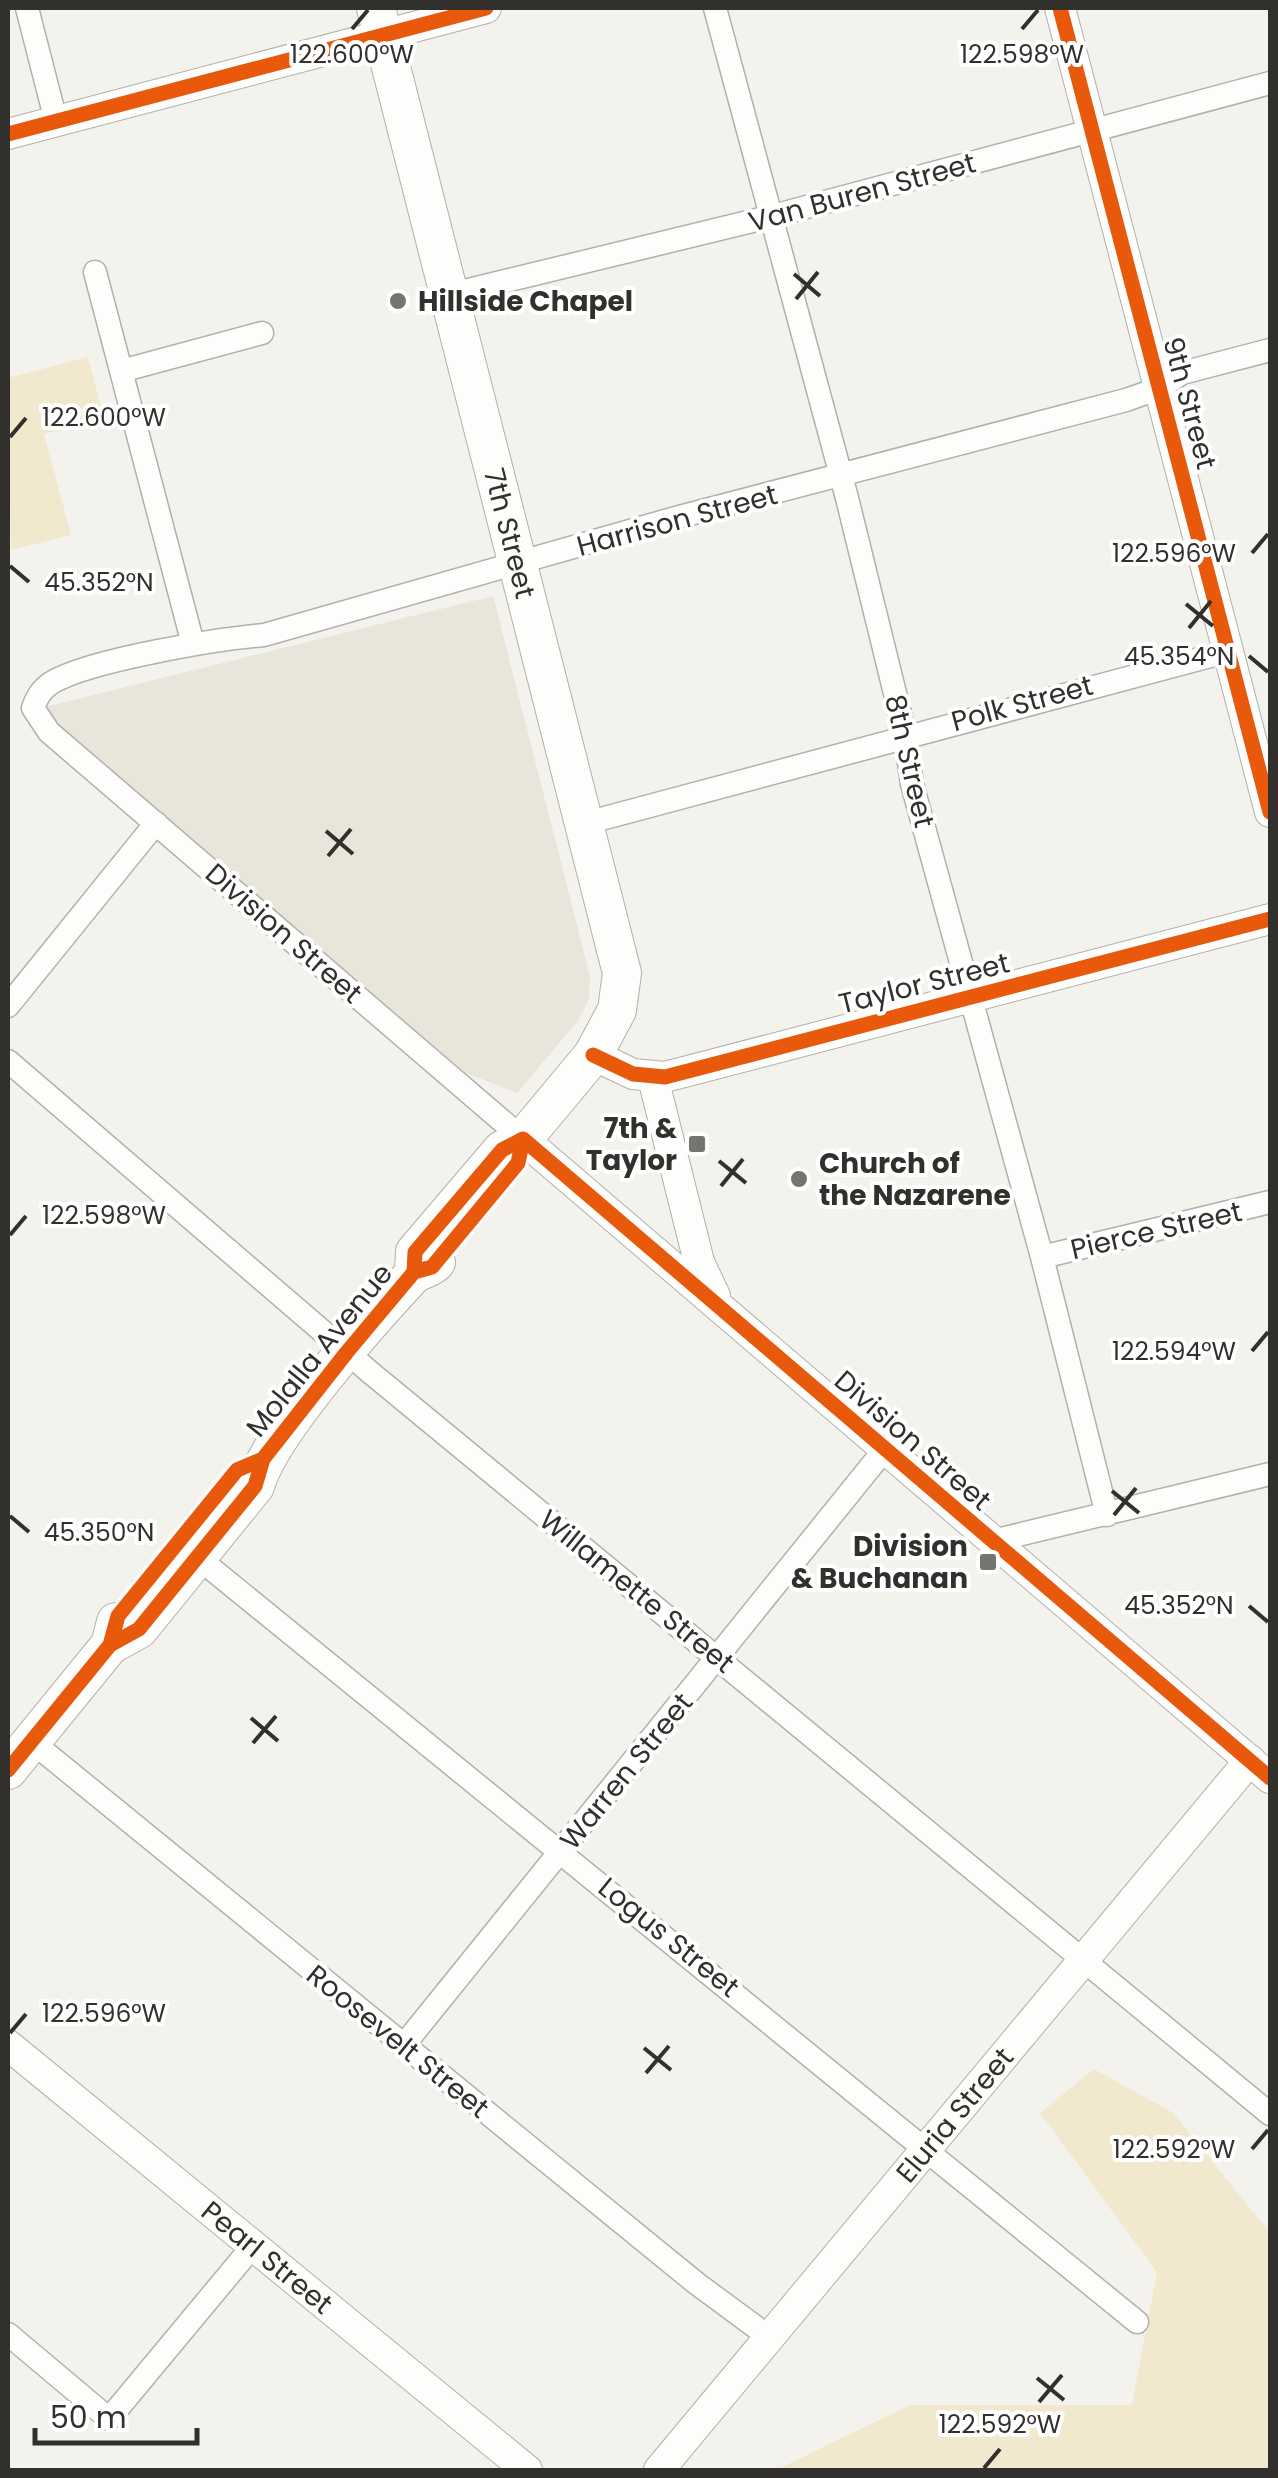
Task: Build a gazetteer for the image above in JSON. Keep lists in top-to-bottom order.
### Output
{
  "streets": {
    "main road": ["7th Street", "Molalla Avenue"],
    "street": [
      "Van Buren Street",
      "9th Street",
      "Harrison Street",
      "Polk Street",
      "8th Street",
      "Division Street",
      "Taylor Street",
      "Pierce Street",
      "Willamette Street",
      "Warren Street",
      "Logus Street",
      "Roosevelt Street",
      "Eluria Street",
      "Pearl Street"
    ]
  },
  "crossings": [
    ["Van Buren Street", "9th Street"],
    ["Van Buren Street", "7th Street"],
    ["Van Buren Street", "8th Street"],
    ["9th Street", "Harrison Street"],
    ["9th Street", "Polk Street"],
    ["Harrison Street", "7th Street"],
    ["Harrison Street", "8th Street"],
    ["Harrison Street", "Division Street"],
    ["7th Street", "Polk Street"],
    ["7th Street", "Molalla Avenue"],
    ["Polk Street", "8th Street"],
    ["8th Street", "Taylor Street"],
    ["8th Street", "Pierce Street"],
    ["Division Street", "Molalla Avenue"],
    ["Division Street", "Warren Street"],
    ["Division Street", "Eluria Street"],
    ["Molalla Avenue", "Willamette Street"],
    ["Molalla Avenue", "Logus Street"],
    ["Molalla Avenue", "Roosevelt Street"],
    ["Willamette Street", "Warren Street"],
    ["Willamette Street", "Eluria Street"],
    ["Warren Street", "Logus Street"],
    ["Warren Street", "Roosevelt Street"],
    ["Logus Street", "Eluria Street"],
    ["Roosevelt Street", "Eluria Street"]
  ],
  "places": {
    "other": ["Hillside Chapel", "Church of the Nazarene"],
    "transit": ["7th & Taylor", "Division & Buchanan"]
  },
  "scale_bar": "50 m",
  "coordinates": [
    "122.600°W",
    "122.598°W",
    "122.596°W",
    "45.352°N",
    "45.354°N",
    "122.594°W",
    "45.350°N",
    "122.592°W"
  ]
}
